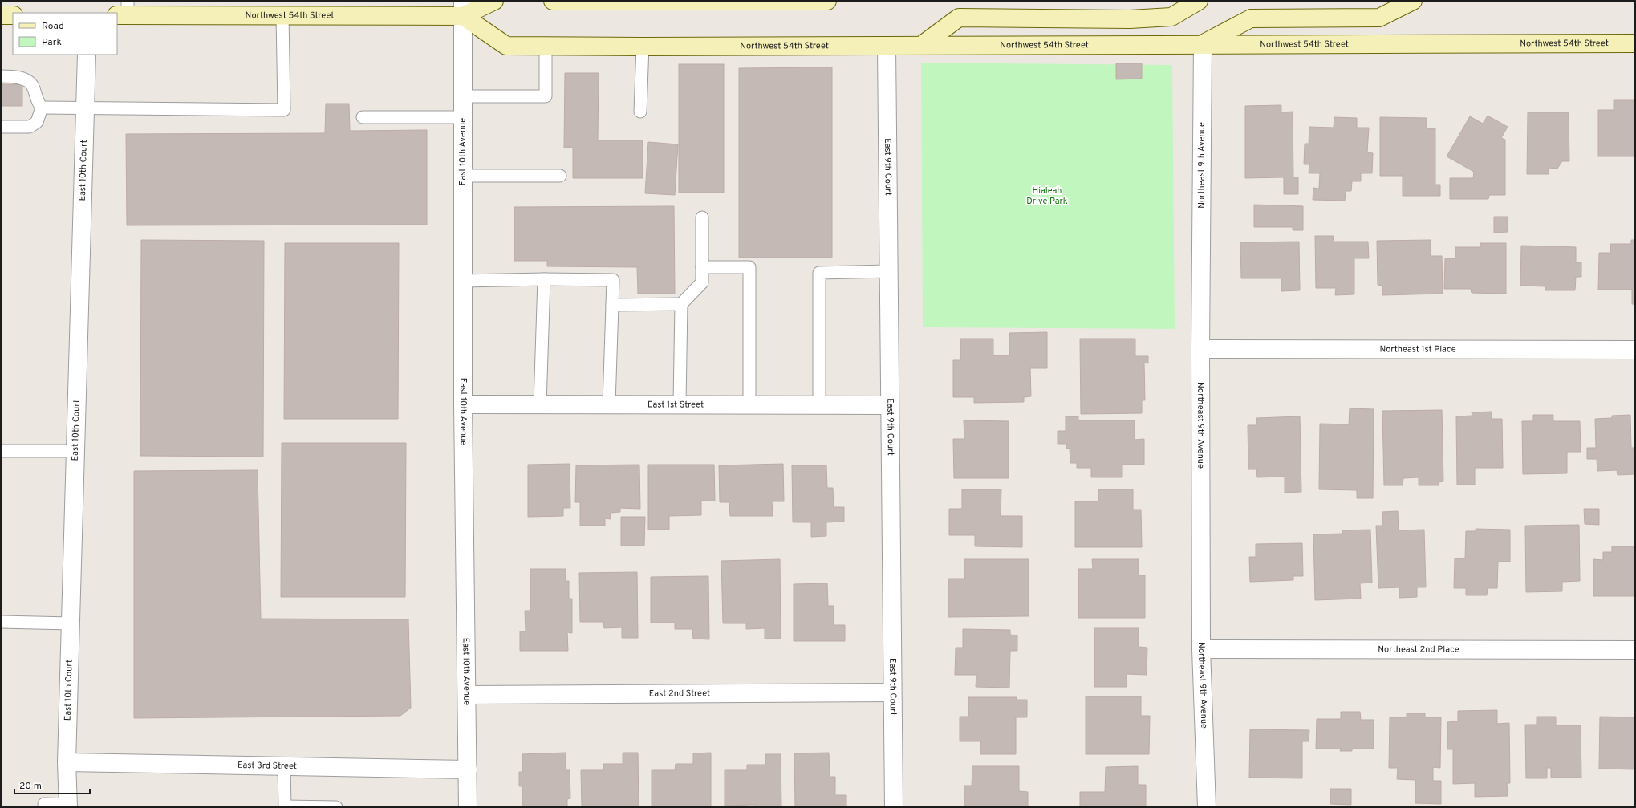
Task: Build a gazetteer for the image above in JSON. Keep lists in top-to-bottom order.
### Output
{
  "streets": {
    "main road": ["Northwest 54th Street"],
    "street": [
      "East 10th Avenue",
      "Northeast 9th Avenue",
      "East 9th Court",
      "East 10th Court",
      "Northeast 1st Place",
      "East 1st Street",
      "Northeast 2nd Place",
      "East 2nd Street",
      "East 3rd Street"
    ]
  },
  "crossings": [
    ["Northwest 54th Street", "East 10th Avenue"],
    ["Northwest 54th Street", "Northeast 9th Avenue"],
    ["Northwest 54th Street", "East 9th Court"],
    ["East 10th Avenue", "East 1st Street"],
    ["East 10th Avenue", "East 2nd Street"],
    ["East 10th Avenue", "East 3rd Street"],
    ["Northeast 9th Avenue", "Northeast 1st Place"],
    ["Northeast 9th Avenue", "Northeast 2nd Place"],
    ["East 9th Court", "East 1st Street"],
    ["East 9th Court", "East 2nd Street"],
    ["East 10th Court", "East 3rd Street"]
  ],
  "parks": ["Hialeah Drive Park"],
  "legend": ["Road", "Park"],
  "scale_bar": "20 m"
}
